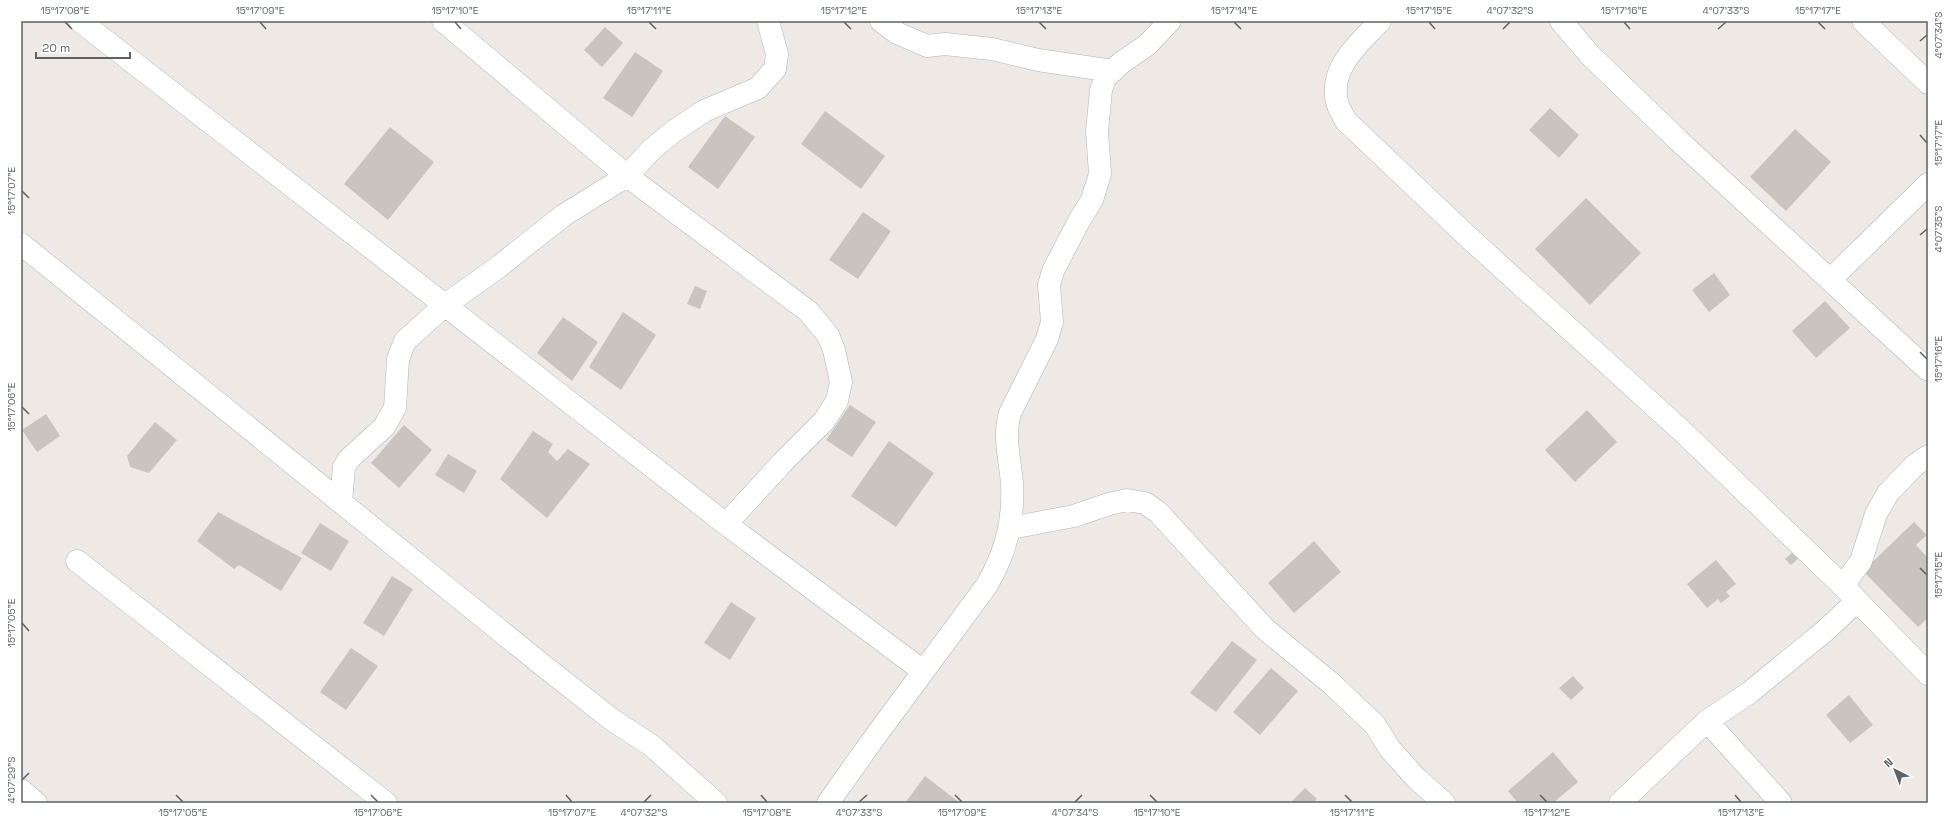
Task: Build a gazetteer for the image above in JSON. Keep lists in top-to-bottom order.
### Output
{
  "scale_bar": "20 m",
  "north": "top left",
  "coordinates": [
    "15°17'08\"E",
    "15°17'09\"E",
    "15°17'10\"E",
    "15°17'11\"E",
    "15°17'12\"E",
    "15°17'13\"E",
    "15°17'14\"E",
    "15°17'15\"E",
    "4°07'32\"S",
    "15°17'16\"E",
    "4°07'33\"S",
    "15°17'17\"E",
    "4°07'34\"S",
    "15°17'07\"E",
    "4°07'35\"S",
    "15°17'06\"E",
    "15°17'05\"E",
    "4°07'29\"S"
  ]
}
